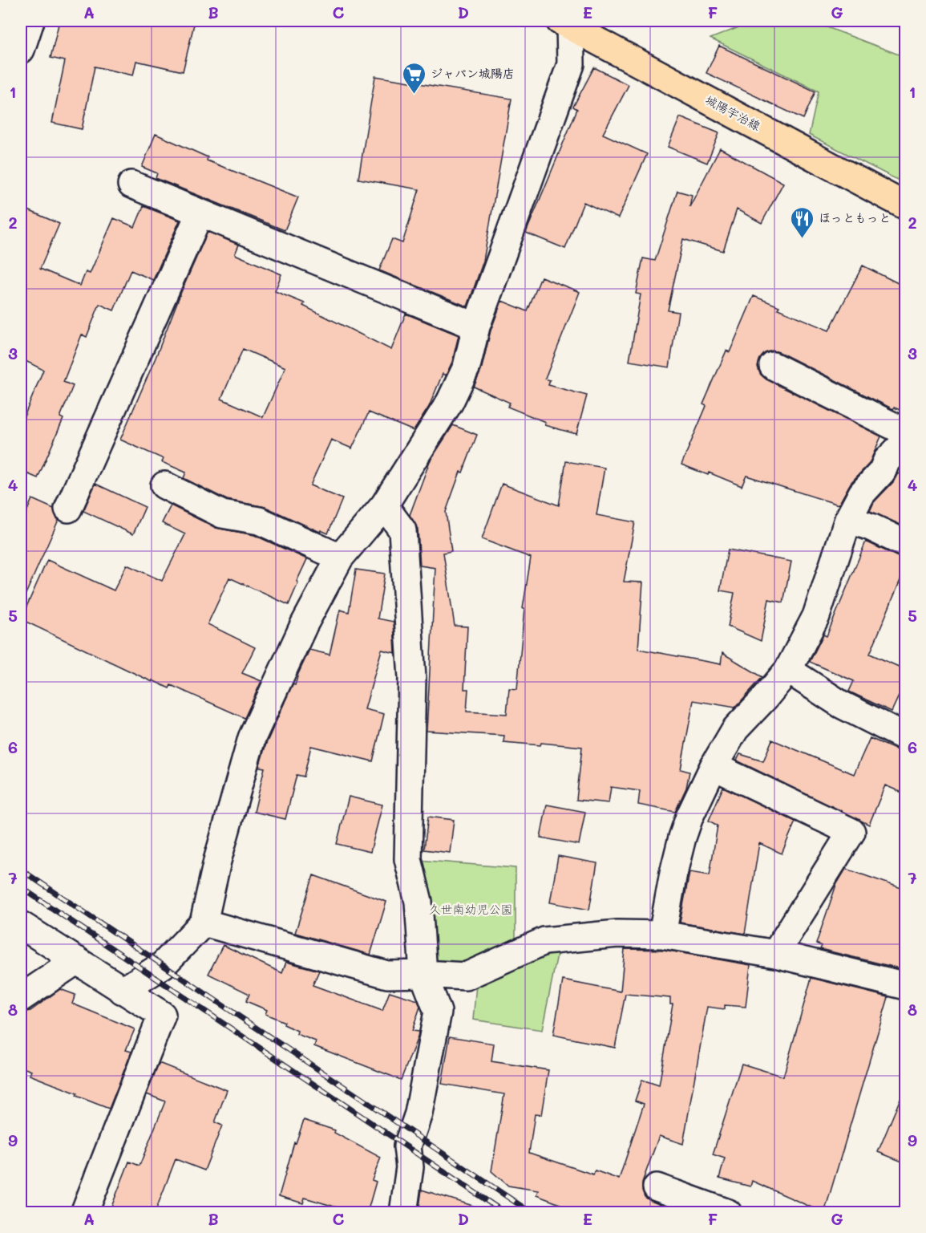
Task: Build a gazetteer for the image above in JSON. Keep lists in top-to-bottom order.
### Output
{
  "streets": {
    "main road": ["城陽宇治線"]
  },
  "parks": ["久世南幼児公園"],
  "places": {
    "supermarket": ["ジャパン城陽店"],
    "restaurant": ["ほっともっと"]
  },
  "grid": {
    "columns": [
      "A",
      "B",
      "C",
      "D",
      "E",
      "F",
      "G"
    ],
    "rows": [
      "1",
      "2",
      "3",
      "4",
      "5",
      "6",
      "7",
      "8",
      "9"
    ]
  }
}
